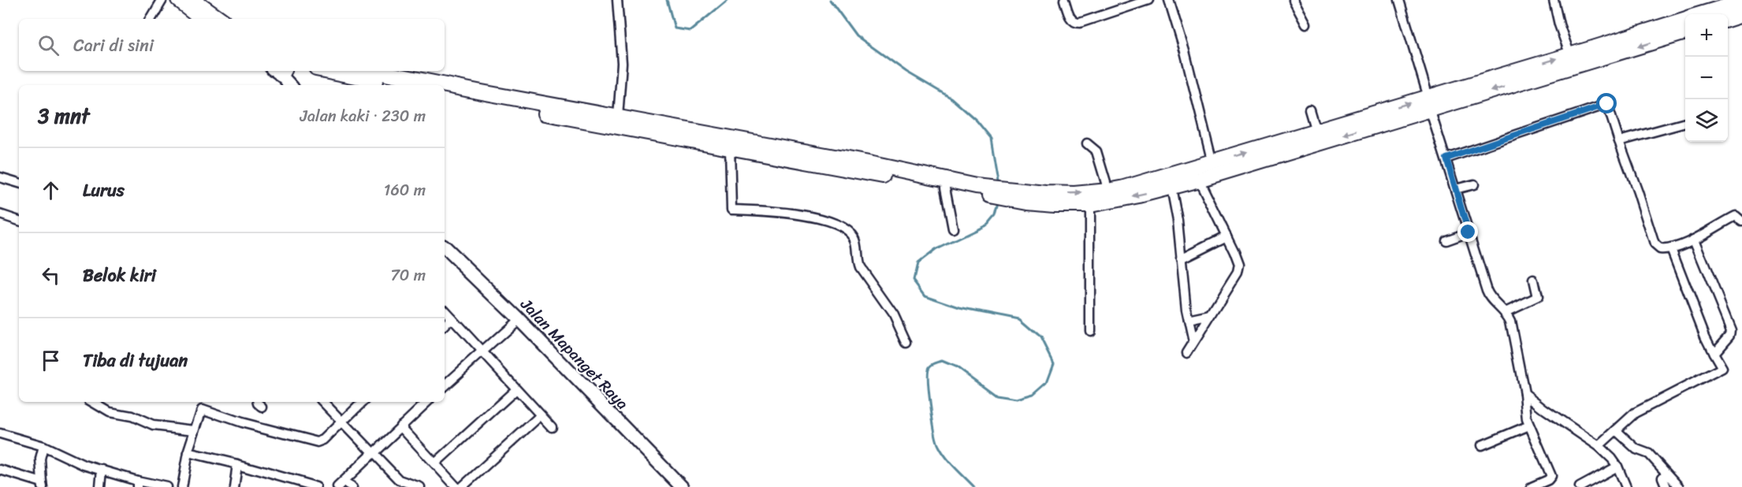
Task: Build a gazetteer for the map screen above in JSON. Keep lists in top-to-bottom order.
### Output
{
  "streets": {
    "street": ["Jalan Mapanget Raya"]
  },
  "page": {
    "map_buttons": ["+", "−"],
    "search": "Cari di sini",
    "heading": ["3 mnt", "Jalan kaki · 230 m"],
    "list": [
      ["Lurus", "160 m"],
      ["Belok kiri", "70 m"],
      "Tiba di tujuan"
    ]
  }
}
